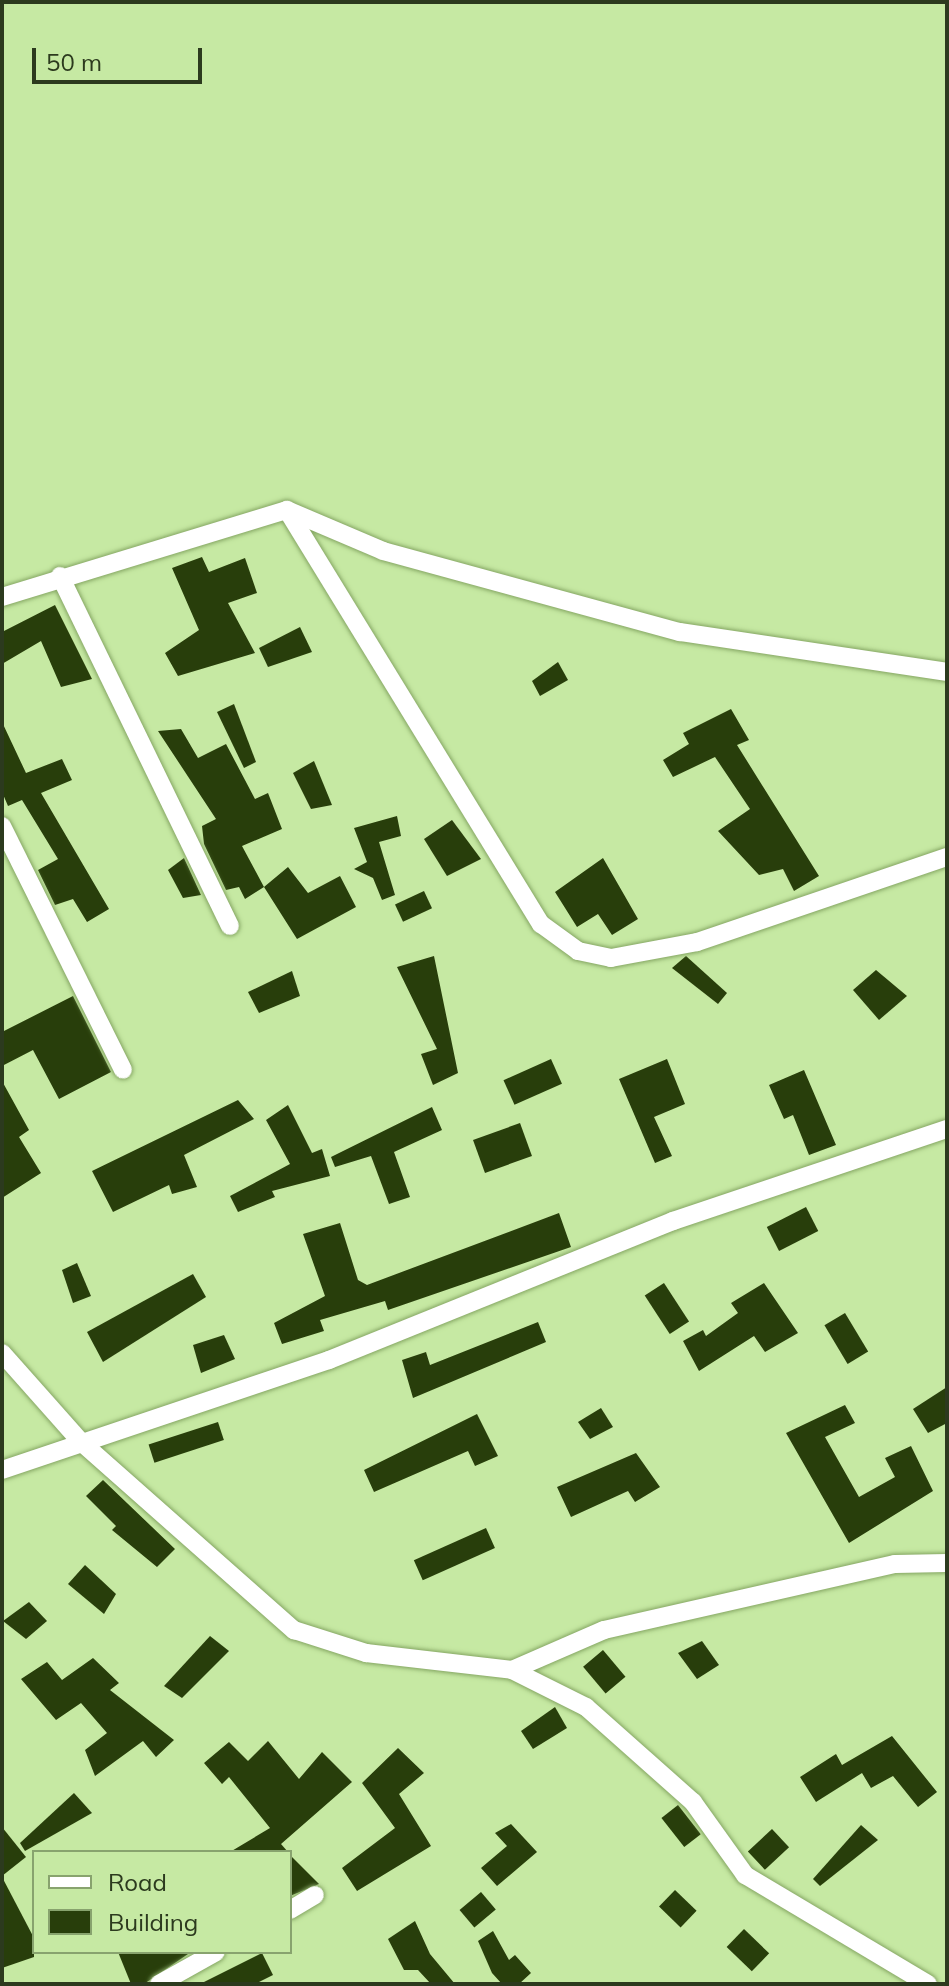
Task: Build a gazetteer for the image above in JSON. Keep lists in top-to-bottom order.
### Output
{
  "legend": ["Road", "Building"],
  "scale_bar": "50 m"
}
